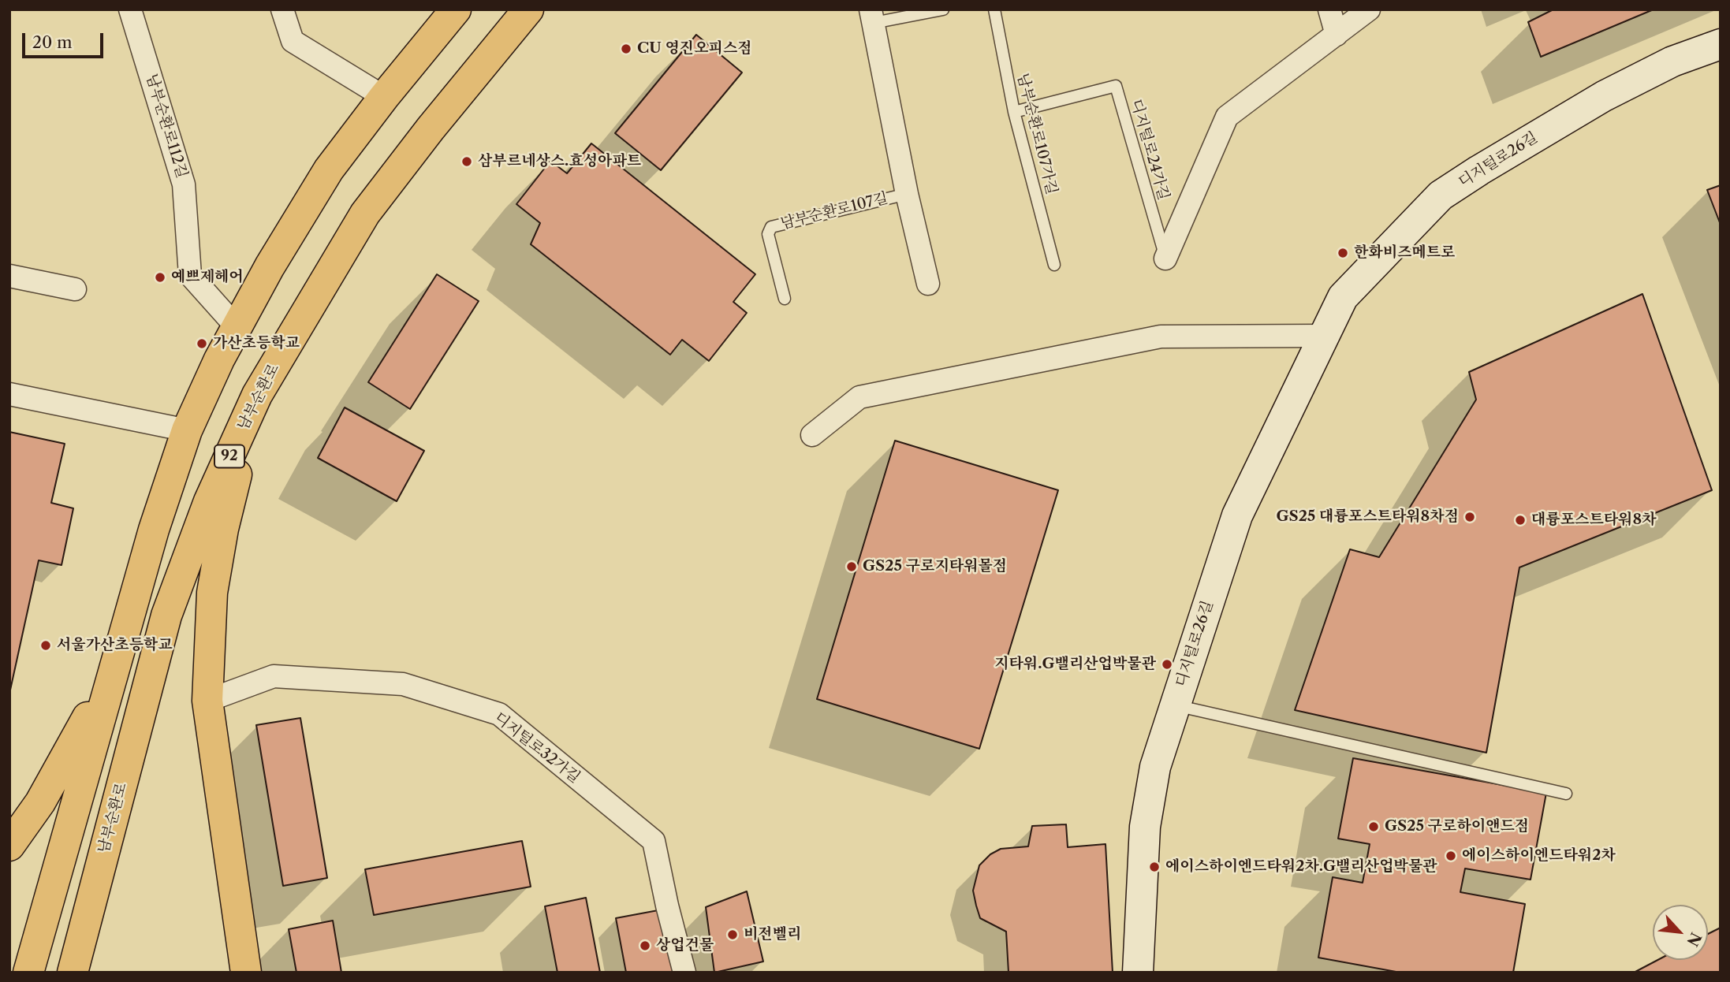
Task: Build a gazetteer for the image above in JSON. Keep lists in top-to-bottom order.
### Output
{
  "streets": {
    "main road": ["남부순환로", "92"],
    "street": [
      "남부순환로112길",
      "디지털로26길",
      "남부순환로107길",
      "디지털로32가길"
    ],
    "lane": ["남부순환로107가길", "디지털로24가길"]
  },
  "crossings": [
    ["남부순환로107가길", "디지털로24가길"]
  ],
  "places": [
    "CU 영진오피스점",
    "삼부르네상스.효성아파트",
    "한화비즈메트로",
    "예쁘제헤어",
    "가산초등학교",
    "GS25 대륭포스트타워8차점",
    "대륭포스트타워8차",
    "GS25 구로지타워몰점",
    "서울가산초등학교",
    "지타워.G밸리산업박물관",
    "GS25 구로하이앤드점",
    "에이스하이엔드타워2차",
    "에이스하이엔드타워2차.G밸리산업박물관",
    "비전벨리",
    "상업건물"
  ],
  "scale_bar": "20 m",
  "north": "bottom right"
}
